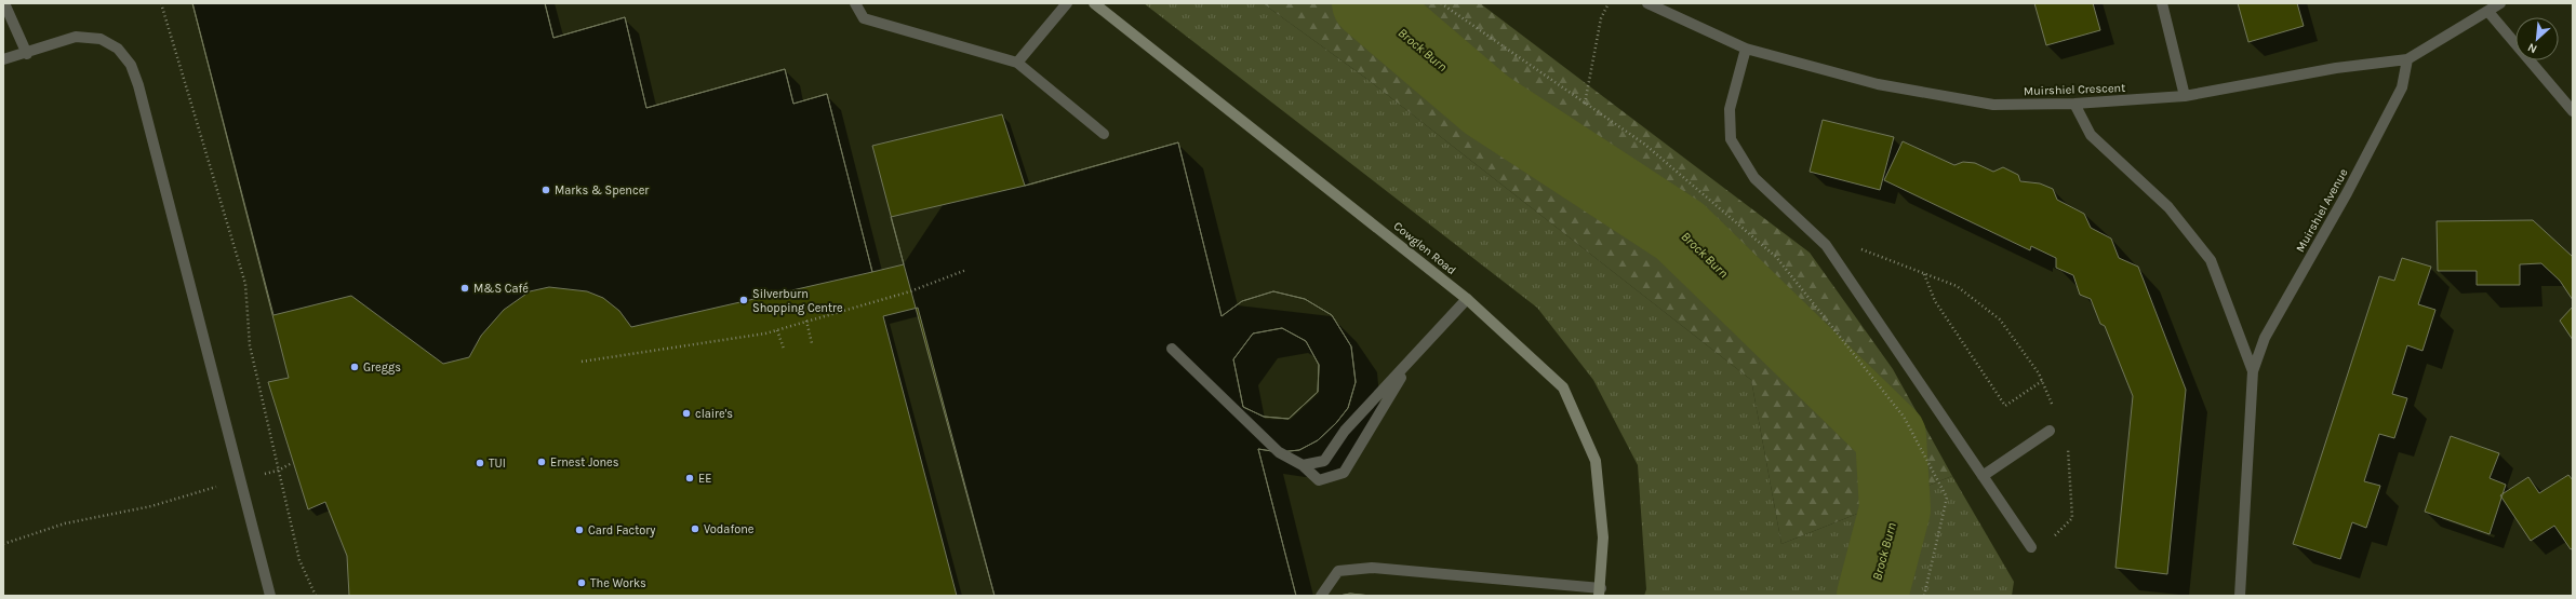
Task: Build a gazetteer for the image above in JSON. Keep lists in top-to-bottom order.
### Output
{
  "streets": {
    "street": ["Muirshiel Crescent", "Muirshiel Avenue", "Cowglen Road"]
  },
  "crossings": [
    ["Muirshiel Crescent", "Muirshiel Avenue"]
  ],
  "water": ["Brock Burn"],
  "places": [
    "Marks & Spencer",
    "M&S Café",
    "Silverburn Shopping Centre",
    "Greggs",
    "claire's",
    "Ernest Jones",
    "TUI",
    "EE",
    "Vodafone",
    "Card Factory",
    "The Works"
  ],
  "north": "bottom left"
}
